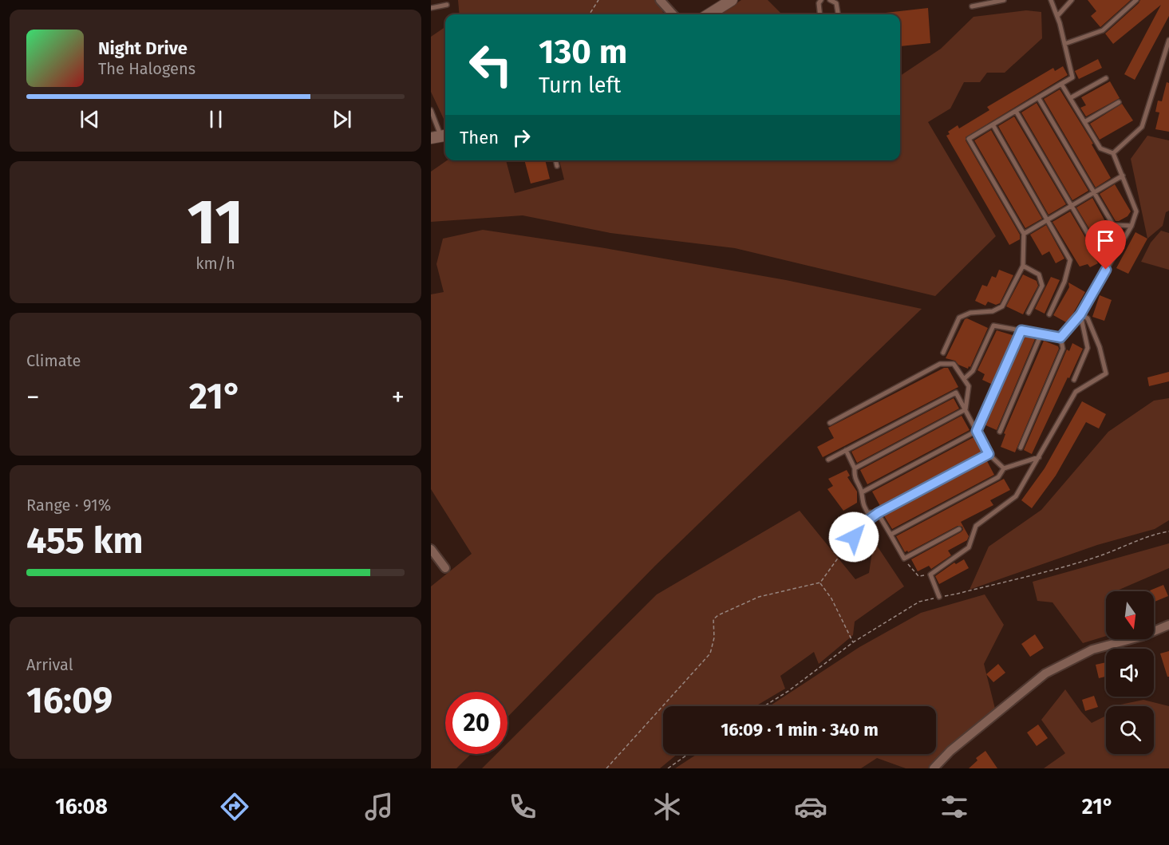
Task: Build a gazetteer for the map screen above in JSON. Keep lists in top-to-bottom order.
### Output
{
  "north": "bottom",
  "page": {
    "turn": ["130 m", "Turn left"],
    "song": ["Night Drive", "The Halogens"],
    "then": "Then",
    "tile": [
      ["11", "km/h"],
      "Climate",
      ["Range · 91%", "455 km"],
      ["Arrival", "16:09"]
    ],
    "heat": ["−", "21°", "+"],
    "limit": "20",
    "trip": "16:09 · 1 min · 340 m",
    "tabs": ["16:08", "21°"]
  }
}
